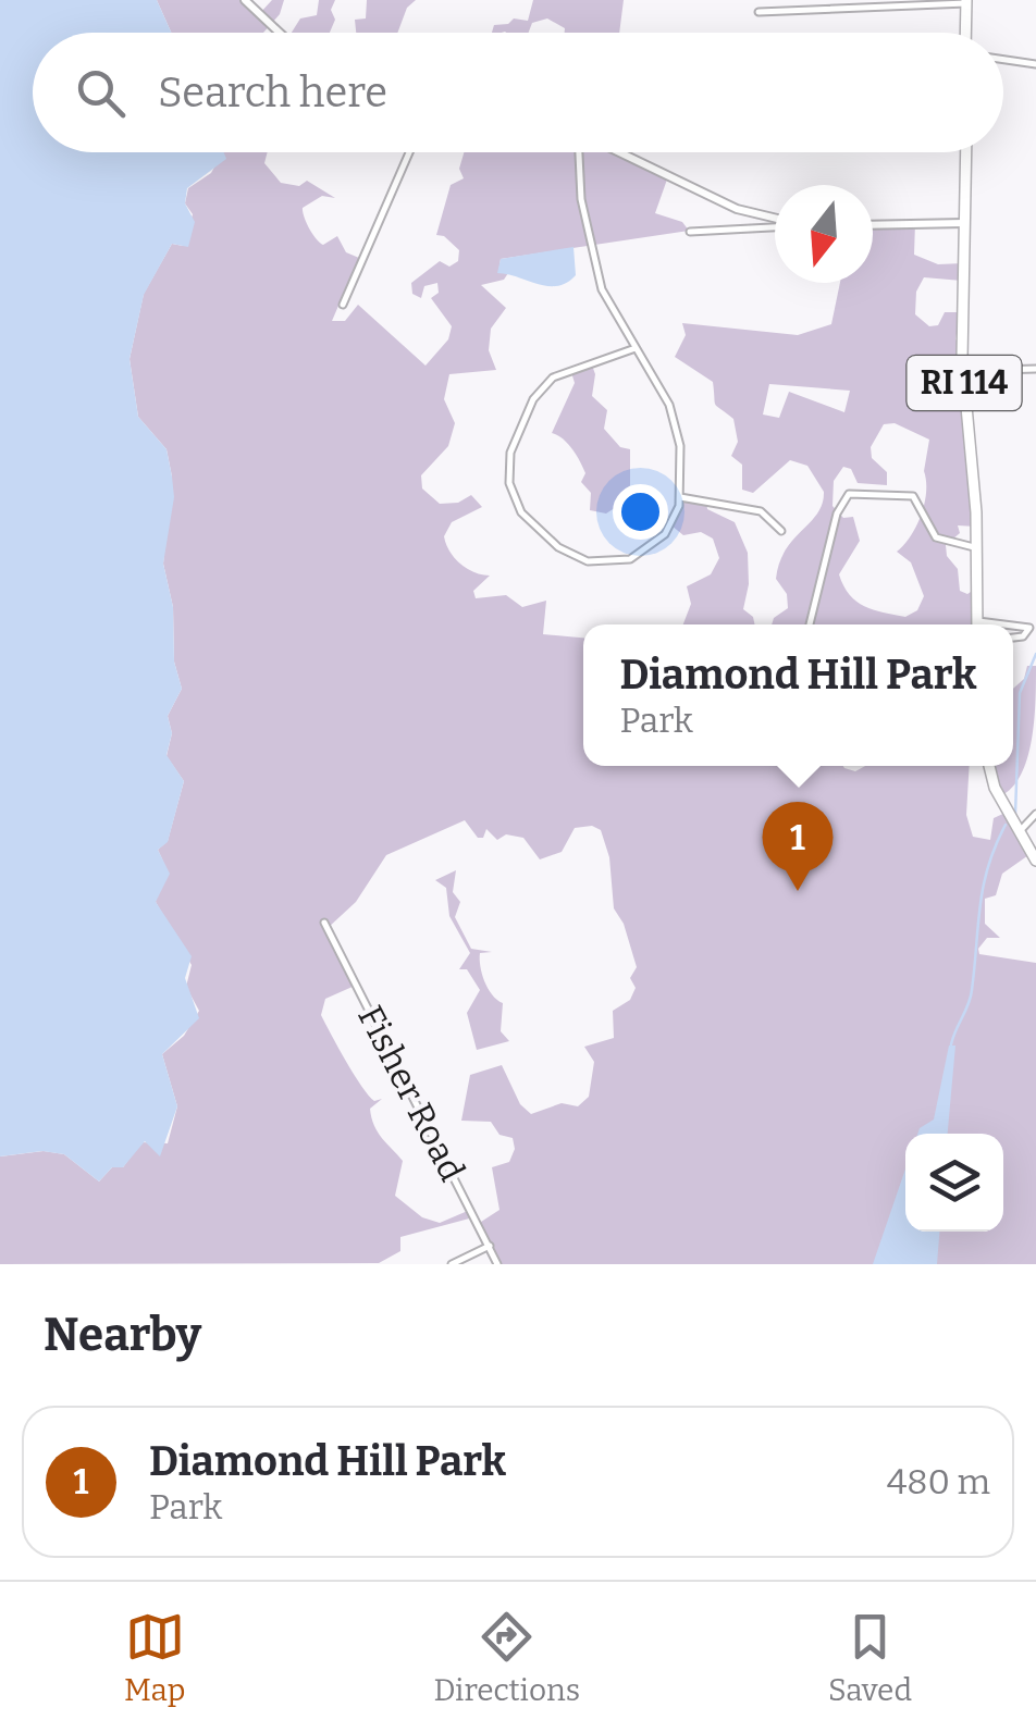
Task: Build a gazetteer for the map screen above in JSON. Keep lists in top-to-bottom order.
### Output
{
  "streets": {
    "main road": ["RI 114"],
    "street": ["Fisher Road"]
  },
  "north": "bottom",
  "page": {
    "search": "Search here",
    "popup": ["Diamond Hill Park", "Park"],
    "pins": "1",
    "heading": "Nearby",
    "list": [
      {
        "mark": "1",
        "name": "Diamond Hill Park",
        "note": "Park",
        "value": "480 m"
      }
    ],
    "nav": ["Map", "Directions", "Saved"]
  }
}
